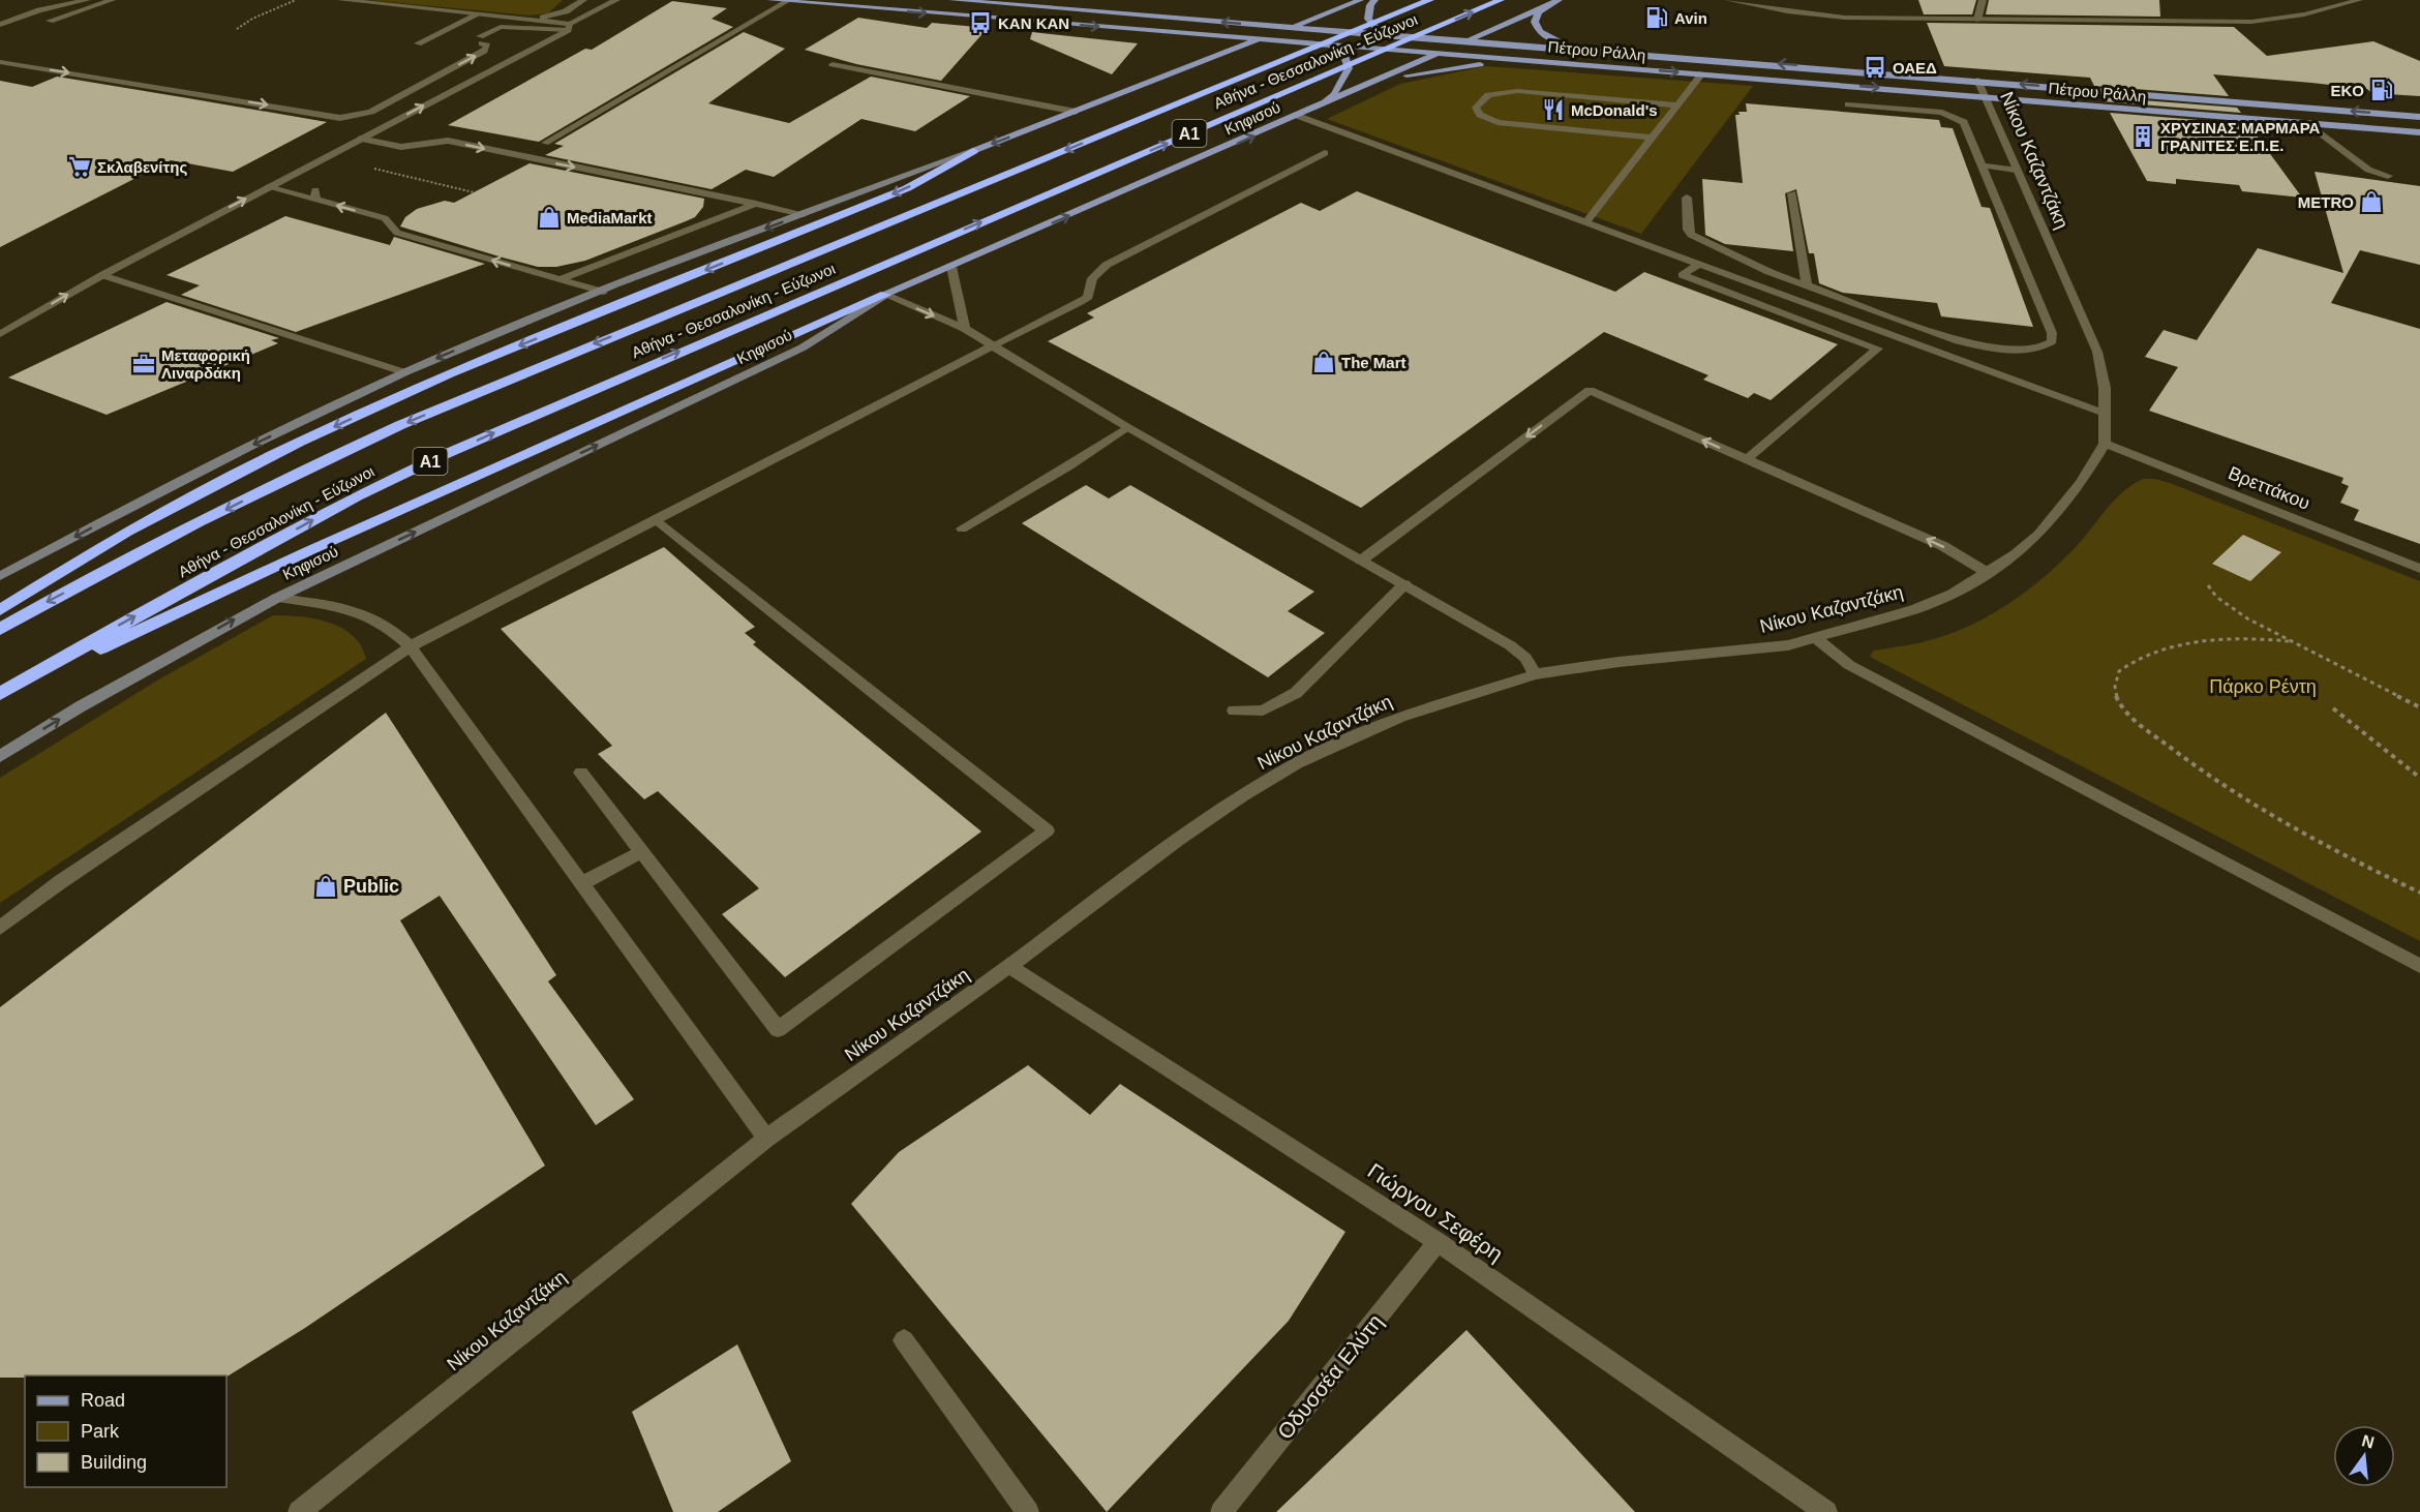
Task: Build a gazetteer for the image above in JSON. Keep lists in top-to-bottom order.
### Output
{
  "streets": {
    "highway": ["Αθήνα - Θεσσαλονίκη - Εύζωνοι", "Α1"],
    "main road": ["Πέτρου Ράλλη", "Κηφισού"],
    "street": [
      "Νίκου Καζαντζάκη",
      "Βρεττάκου",
      "Γιώργου Σεφέρη",
      "Οδυσσέα Ελύτη"
    ]
  },
  "crossings": [
    ["Πέτρου Ράλλη", "Κηφισού"],
    ["Πέτρου Ράλλη", "Νίκου Καζαντζάκη"],
    ["Νίκου Καζαντζάκη", "Βρεττάκου"],
    ["Νίκου Καζαντζάκη", "Γιώργου Σεφέρη"],
    ["Γιώργου Σεφέρη", "Οδυσσέα Ελύτη"]
  ],
  "one_way": ["Κηφισού"],
  "parks": ["Πάρκο Ρέντη"],
  "places": {
    "fuel station": ["Avin", "EKO"],
    "bus stop": ["ΚΑΝ ΚΑΝ", "ΟΑΕΔ"],
    "restaurant": ["McDonald's"],
    "building": ["ΧΡΥΣΙΝΑΣ ΜΑΡΜΑΡΑ ΓΡΑΝΙΤΕΣ Ε.Π.Ε."],
    "supermarket": ["Σκλαβενίτης"],
    "shop": [
      "METRO",
      "MediaMarkt",
      "The Mart",
      "Public"
    ],
    "office": ["Μεταφορική Λιναρδάκη"]
  },
  "legend": ["Road", "Park", "Building"],
  "north": "top"
}
